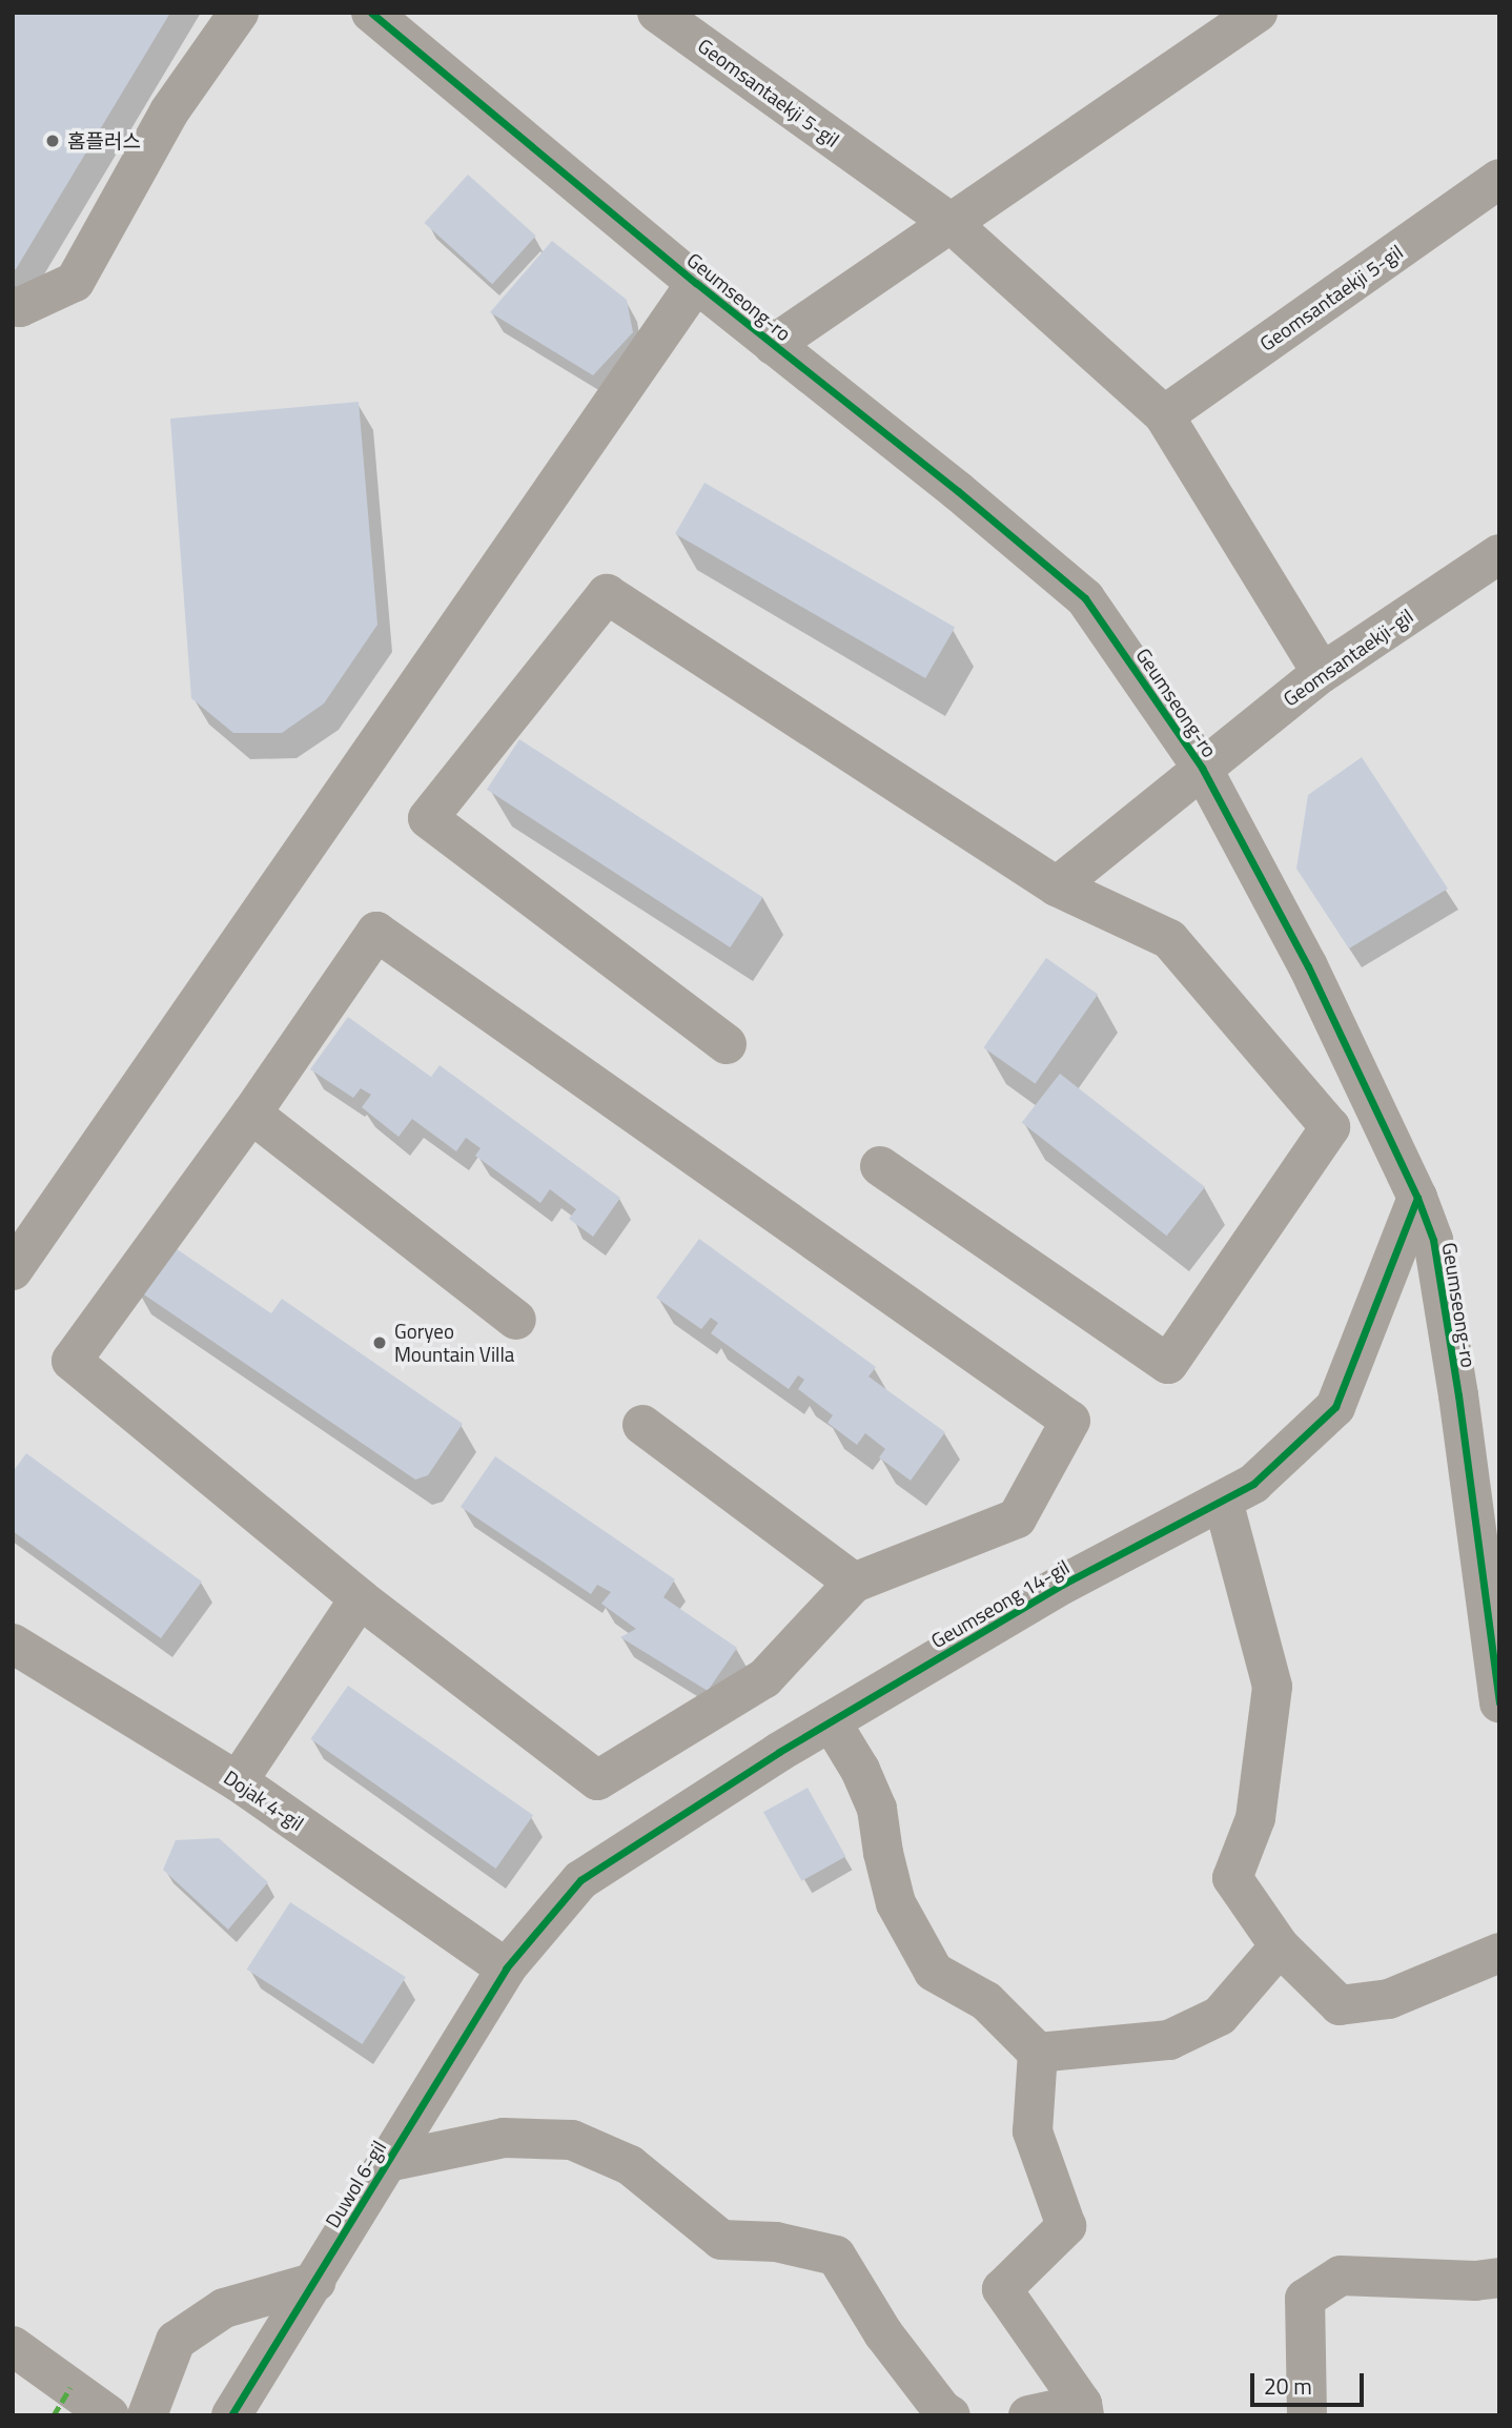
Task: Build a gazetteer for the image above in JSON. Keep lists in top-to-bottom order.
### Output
{
  "streets": {
    "street": [
      "Geomsantaekji 5-gil",
      "Geumseong-ro",
      "Geomsantaekji-gil",
      "Geumseong 14-gil",
      "Dojak 4-gil",
      "Duwol 6-gil"
    ]
  },
  "crossings": [
    ["Geomsantaekji 5-gil", "Geomsantaekji-gil"],
    ["Geumseong-ro", "Geomsantaekji-gil"],
    ["Geumseong-ro", "Geumseong 14-gil"],
    ["Geumseong 14-gil", "Dojak 4-gil"],
    ["Geumseong 14-gil", "Duwol 6-gil"],
    ["Dojak 4-gil", "Duwol 6-gil"]
  ],
  "places": ["홈플러스", "Goryeo Mountain Villa"],
  "scale_bar": "20 m"
}
